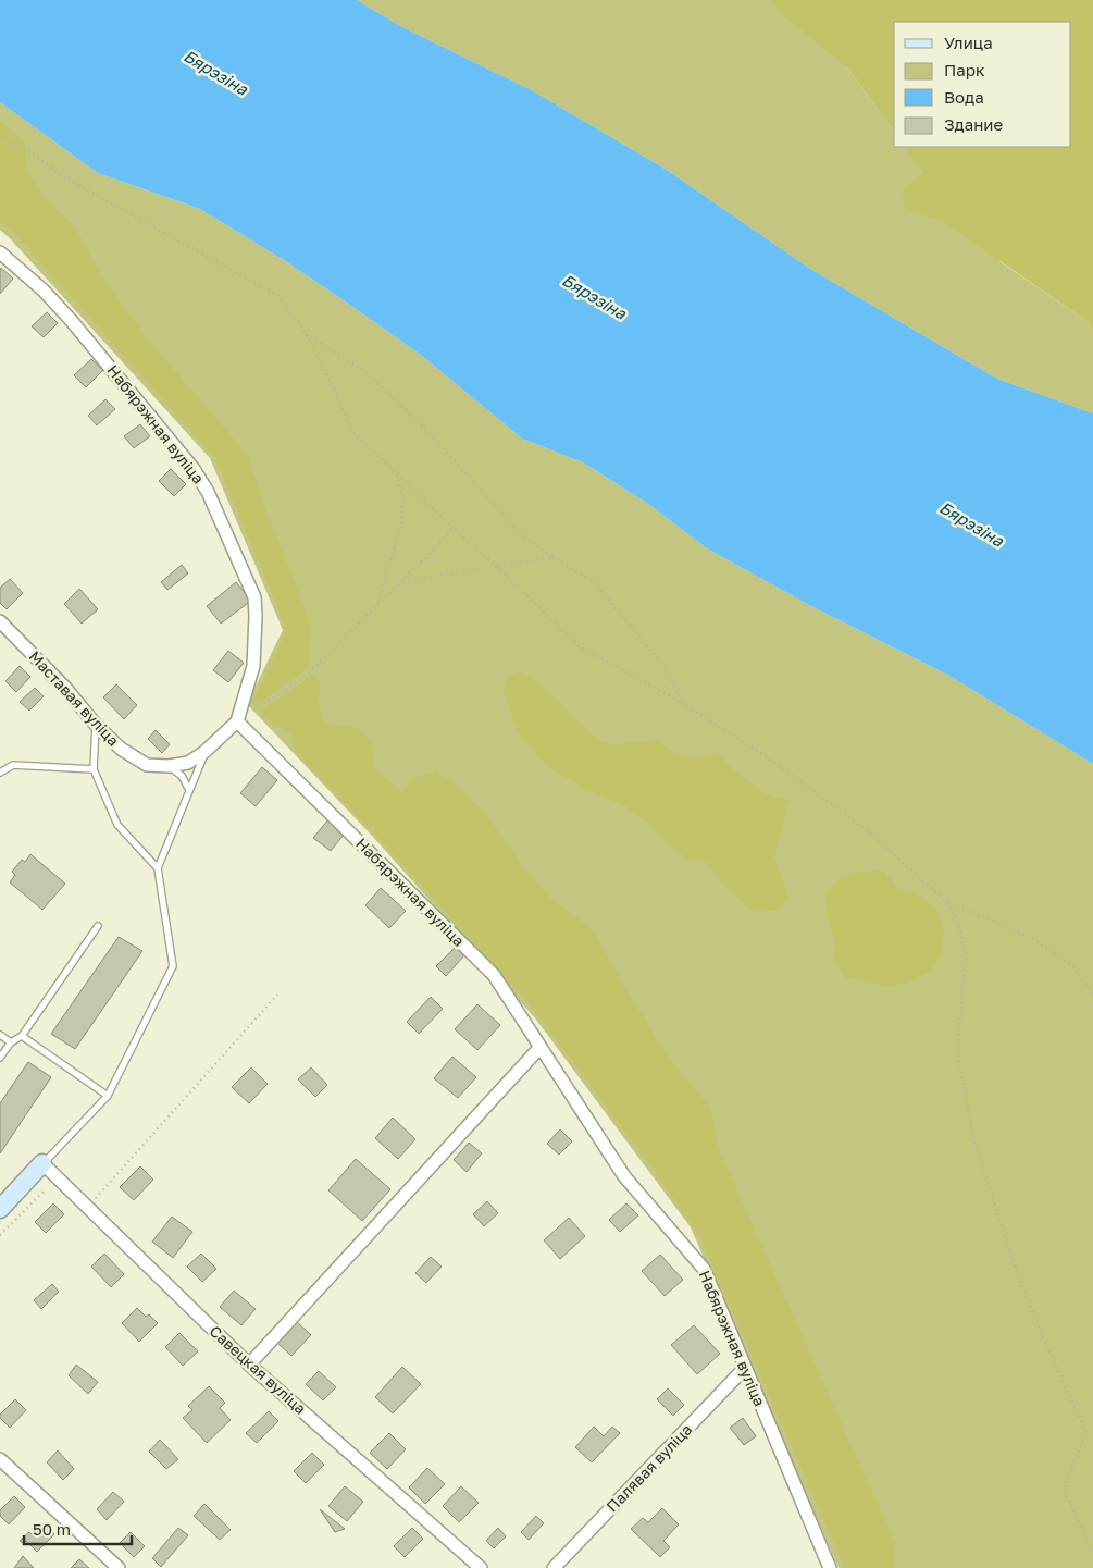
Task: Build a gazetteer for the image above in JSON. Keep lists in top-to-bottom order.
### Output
{
  "streets": {
    "street": [
      "Набярэжная вуліца",
      "Маставая вуліца",
      "Савецкая вуліца",
      "Палявая вуліца"
    ]
  },
  "crossings": [
    ["Набярэжная вуліца", "Маставая вуліца"],
    ["Набярэжная вуліца", "Палявая вуліца"]
  ],
  "water": ["Бярэзіна"],
  "legend": [
    "Улица",
    "Парк",
    "Вода",
    "Здание"
  ],
  "scale_bar": "50 m"
}
